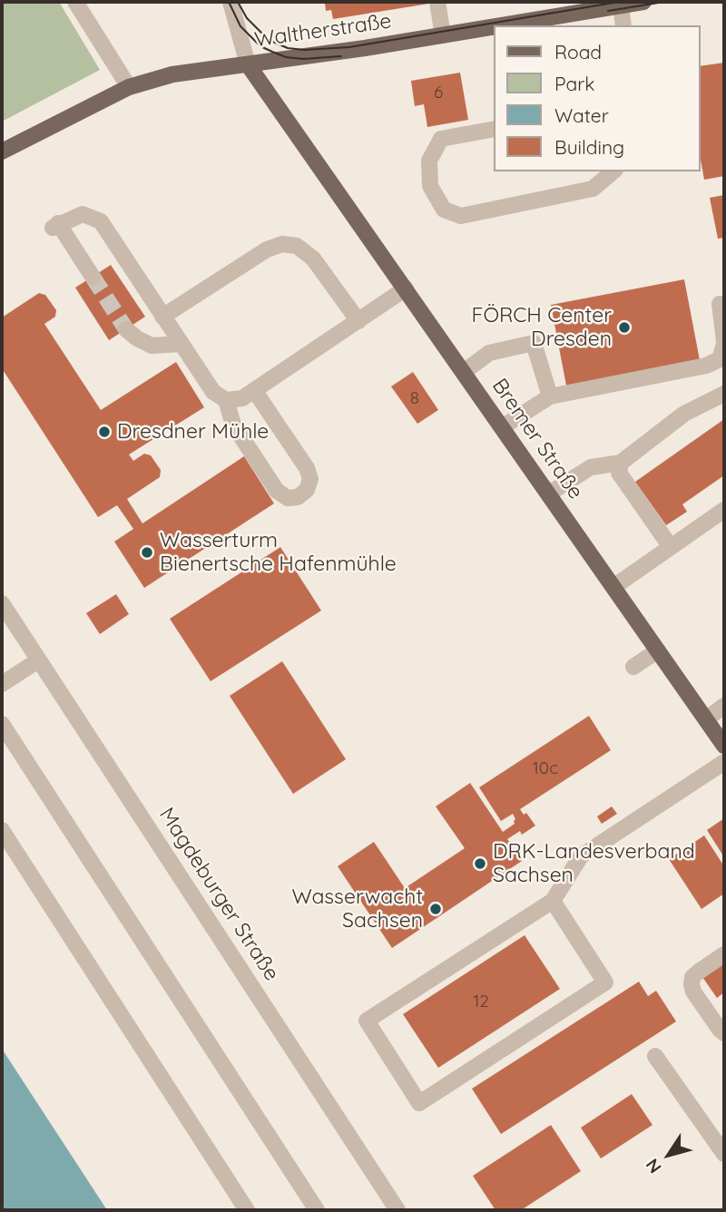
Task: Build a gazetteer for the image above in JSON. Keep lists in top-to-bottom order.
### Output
{
  "streets": {
    "main road": ["Waltherstraße", "Bremer Straße"],
    "street": ["Magdeburger Straße"]
  },
  "crossings": [
    ["Waltherstraße", "Bremer Straße"]
  ],
  "places": [
    "FÖRCH Center Dresden",
    "Dresdner Mühle",
    "Wasserturm Bienertsche Hafenmühle",
    "DRK-Landesverband Sachsen",
    "Wasserwacht Sachsen"
  ],
  "house_numbers": [
    "6",
    "8",
    "10c",
    "12"
  ],
  "legend": [
    "Road",
    "Park",
    "Water",
    "Building"
  ],
  "north": "bottom left"
}
